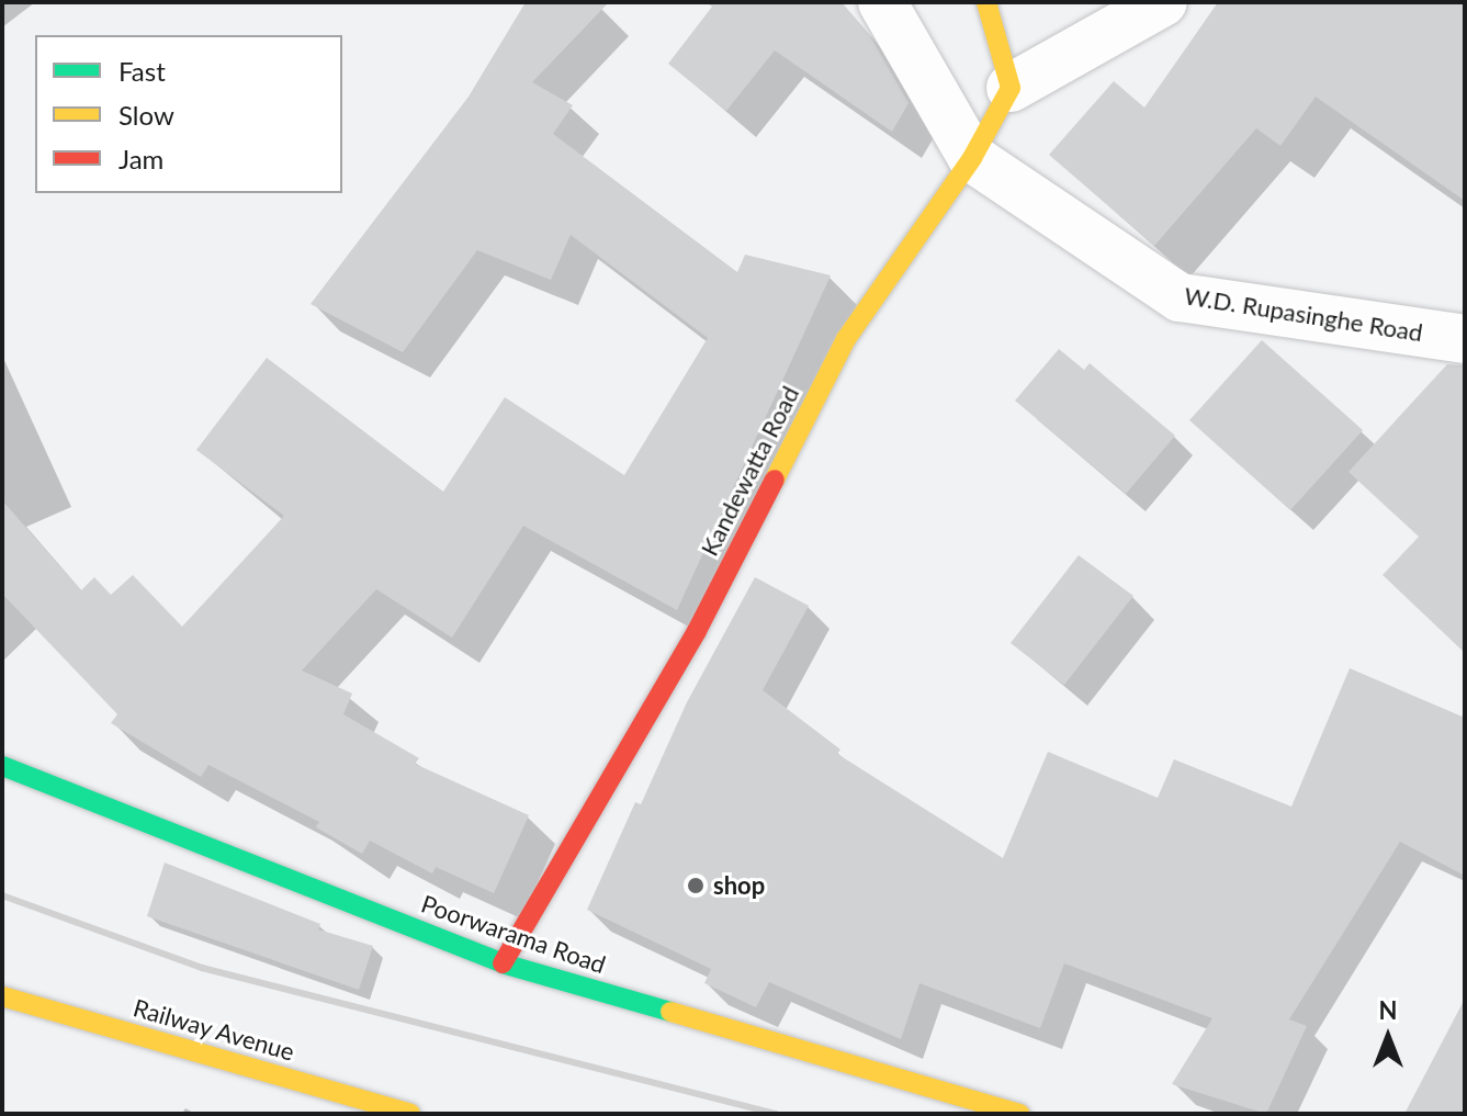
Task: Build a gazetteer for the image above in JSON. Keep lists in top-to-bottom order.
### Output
{
  "streets": {
    "street": [
      "W.D. Rupasinghe Road",
      "Kandewatta Road",
      "Poorwarama Road",
      "Railway Avenue"
    ]
  },
  "crossings": [
    ["W.D. Rupasinghe Road", "Kandewatta Road"],
    ["Kandewatta Road", "Poorwarama Road"]
  ],
  "places": ["shop"],
  "legend": ["Fast", "Slow", "Jam"],
  "north": "top"
}
